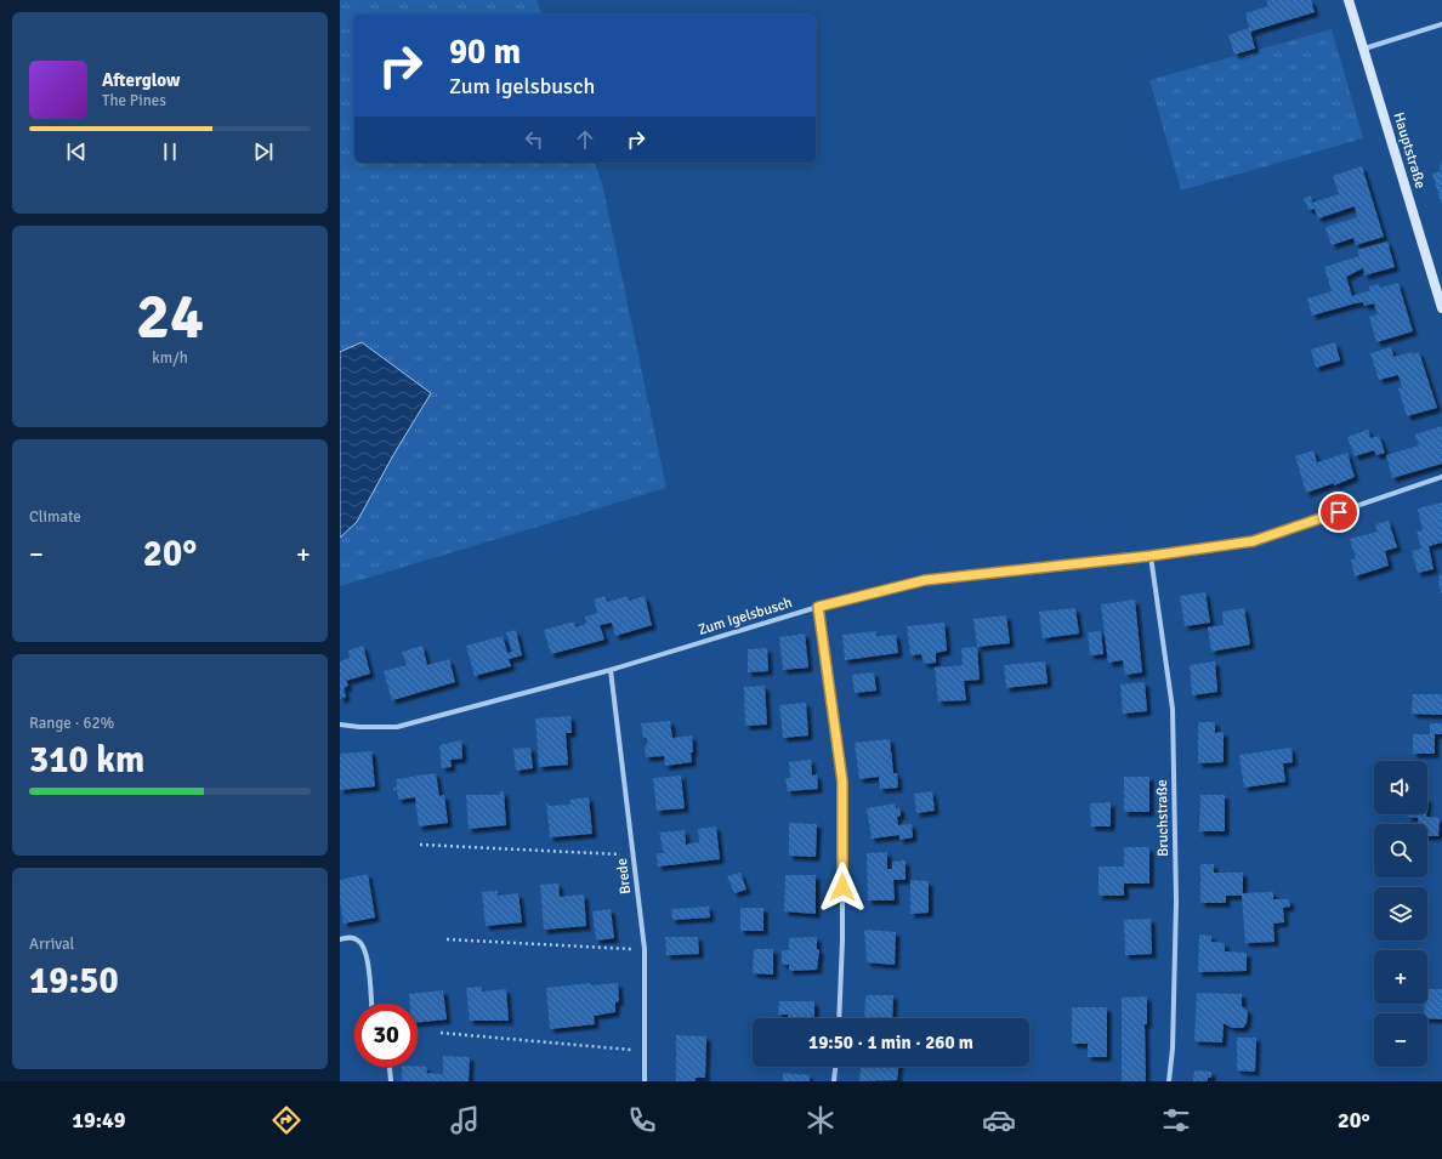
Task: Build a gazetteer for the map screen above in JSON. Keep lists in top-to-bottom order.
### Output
{
  "streets": {
    "street": [
      "Hauptstraße",
      "Zum Igelsbusch",
      "Bruchstraße",
      "Brede"
    ]
  },
  "crossings": [
    ["Zum Igelsbusch", "Bruchstraße"],
    ["Zum Igelsbusch", "Brede"]
  ],
  "page": {
    "turn": ["90 m", "Zum Igelsbusch"],
    "song": ["Afterglow", "The Pines"],
    "tile": [
      ["24", "km/h"],
      "Climate",
      ["Range · 62%", "310 km"],
      ["Arrival", "19:50"]
    ],
    "heat": ["−", "20°", "+"],
    "map_buttons": ["+", "−"],
    "limit": "30",
    "trip": "19:50 · 1 min · 260 m",
    "tabs": ["19:49", "20°"]
  }
}
